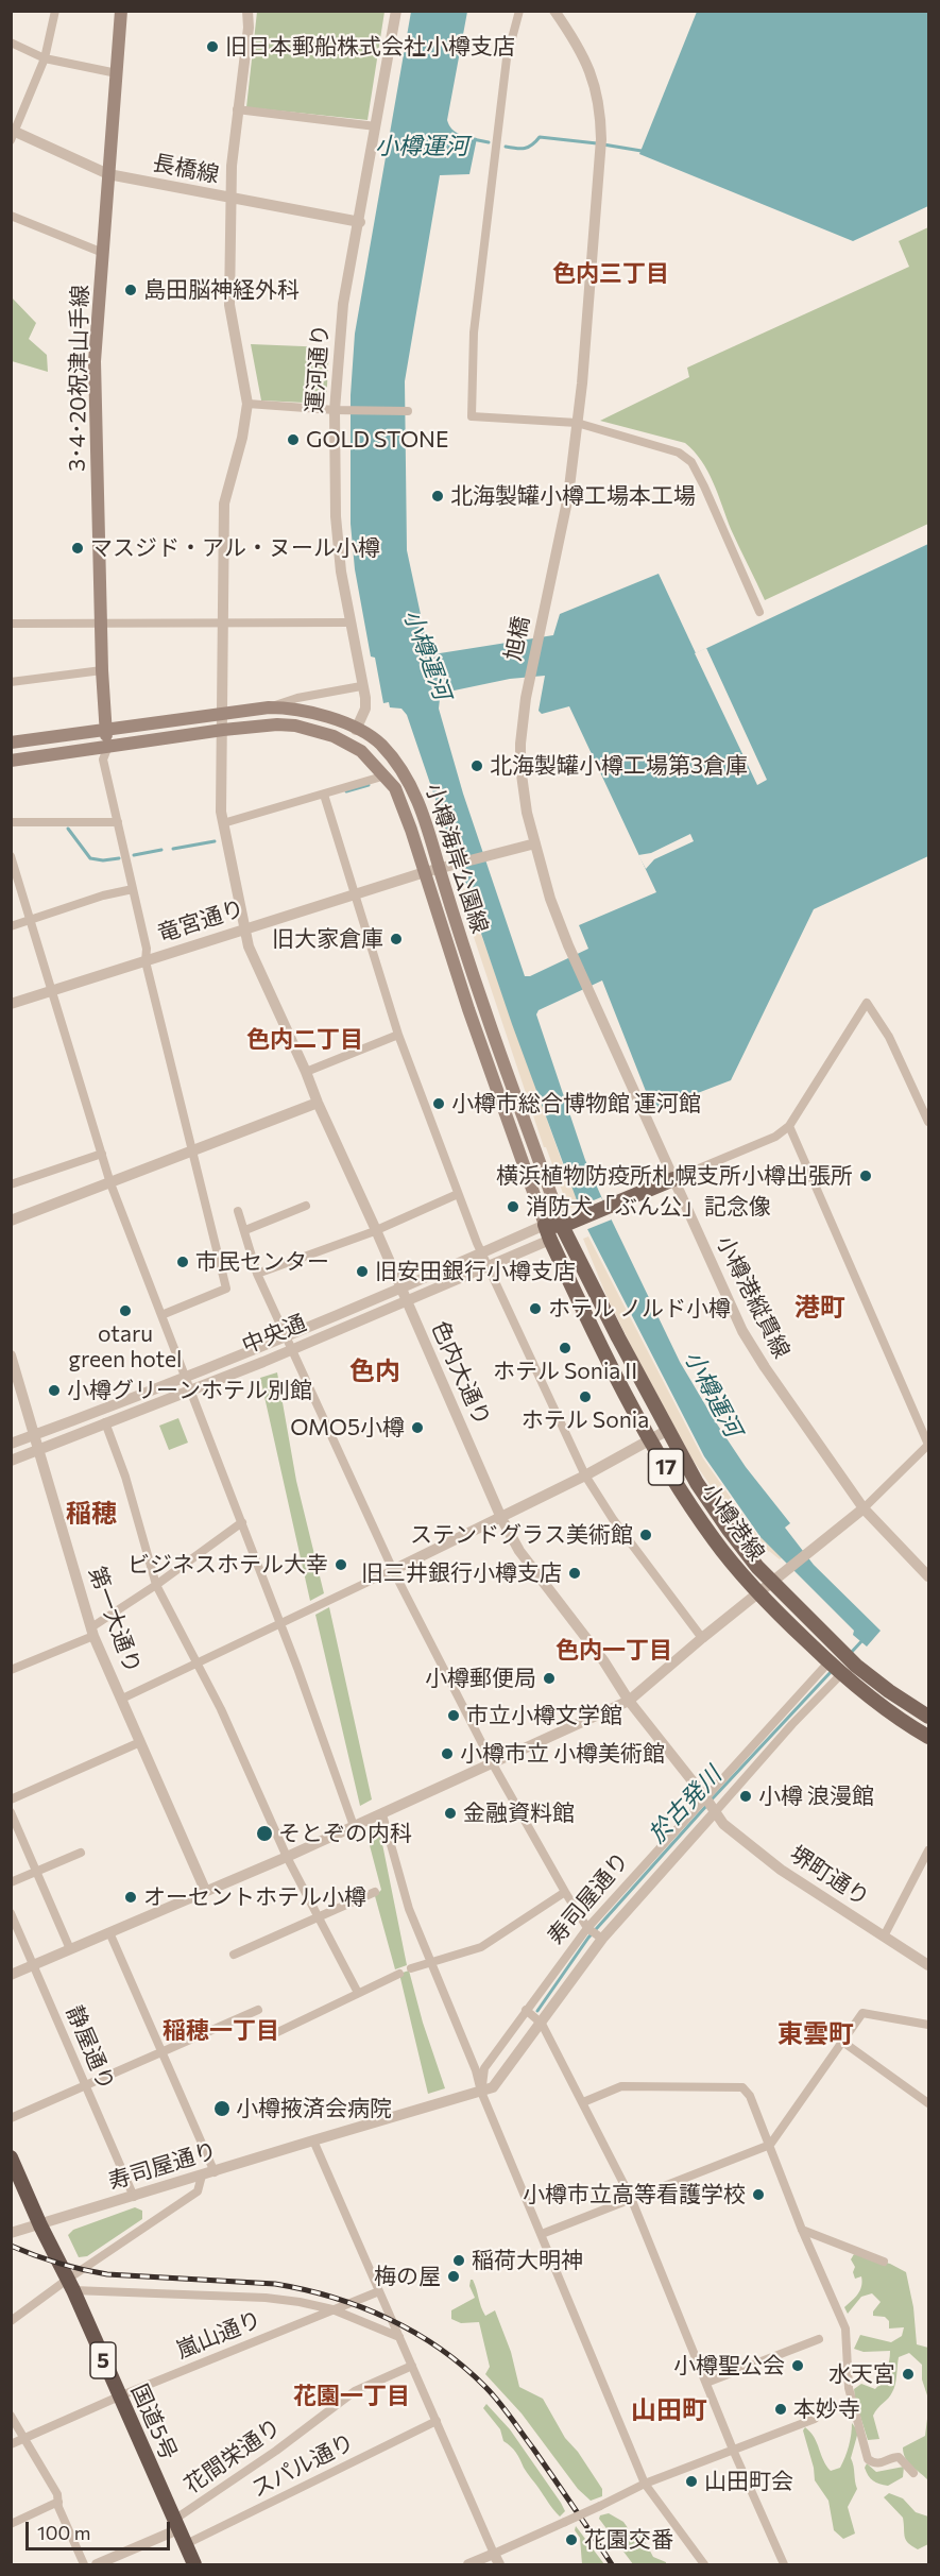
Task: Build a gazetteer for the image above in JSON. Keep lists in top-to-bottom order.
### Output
{
  "streets": {
    "highway": ["5", "国道5号"],
    "main road": [
      "3･4･20祝津山手線",
      "小樽海岸公園線",
      "17",
      "小樽港線"
    ],
    "street": [
      "長橋線",
      "運河通り",
      "旭橋",
      "竜宮通り",
      "小樽港縦貫線",
      "中央通",
      "色内大通り",
      "第一大通り",
      "堺町通り",
      "寿司屋通り",
      "静屋通り",
      "嵐山通り",
      "花間栄通り",
      "スパル通り"
    ]
  },
  "crossings": [
    ["長橋線", "運河通り"],
    ["長橋線", "3･4･20祝津山手線"],
    ["長橋線", "色内大通り"],
    ["運河通り", "小樽海岸公園線"],
    ["3･4･20祝津山手線", "小樽海岸公園線"],
    ["旭橋", "竜宮通り"],
    ["旭橋", "小樽港縦貫線"],
    ["小樽海岸公園線", "竜宮通り"],
    ["小樽海岸公園線", "中央通"],
    ["小樽海岸公園線", "色内大通り"],
    ["小樽海岸公園線", "小樽港線"],
    ["竜宮通り", "小樽港縦貫線"],
    ["竜宮通り", "色内大通り"],
    ["中央通", "色内大通り"],
    ["中央通", "小樽港線"],
    ["中央通", "第一大通り"],
    ["色内大通り", "堺町通り"],
    ["色内大通り", "寿司屋通り"],
    ["小樽港線", "寿司屋通り"],
    ["堺町通り", "寿司屋通り"],
    ["寿司屋通り", "静屋通り"],
    ["寿司屋通り", "国道5号"],
    ["嵐山通り", "国道5号"],
    ["国道5号", "花間栄通り"],
    ["国道5号", "スパル通り"]
  ],
  "districts": [
    "色内三丁目",
    "色内二丁目",
    "港町",
    "色内",
    "稲穂",
    "色内一丁目",
    "稲穂一丁目",
    "東雲町",
    "花園一丁目",
    "山田町"
  ],
  "water": ["小樽運河", "於古発川"],
  "places": [
    "旧日本郵船株式会社小樽支店",
    "島田脳神経外科",
    "GOLD STONE",
    "北海製罐小樽工場本工場",
    "マスジド・アル・ヌール小樽",
    "北海製罐小樽工場第3倉庫",
    "旧大家倉庫",
    "小樽市総合博物館 運河館",
    "横浜植物防疫所札幌支所小樽出張所",
    "消防犬「ぶん公」記念像",
    "市民センター",
    "旧安田銀行小樽支店",
    "ホテル ノルド小樽",
    "otaru green hotel",
    "ホテル Sonia II",
    "小樽グリーンホテル別館",
    "ホテル Sonia",
    "OMO5小樽",
    "ステンドグラス美術館",
    "ビジネスホテル大幸",
    "旧三井銀行小樽支店",
    "小樽郵便局",
    "市立小樽文学館",
    "小樽市立 小樽美術館",
    "小樽 浪漫館",
    "金融資料館",
    "そとぞの内科",
    "オーセントホテル小樽",
    "小樽掖済会病院",
    "小樽市立高等看護学校",
    "稲荷大明神",
    "梅の屋",
    "小樽聖公会",
    "水天宮",
    "本妙寺",
    "山田町会",
    "花園交番"
  ],
  "scale_bar": "100 m"
}
